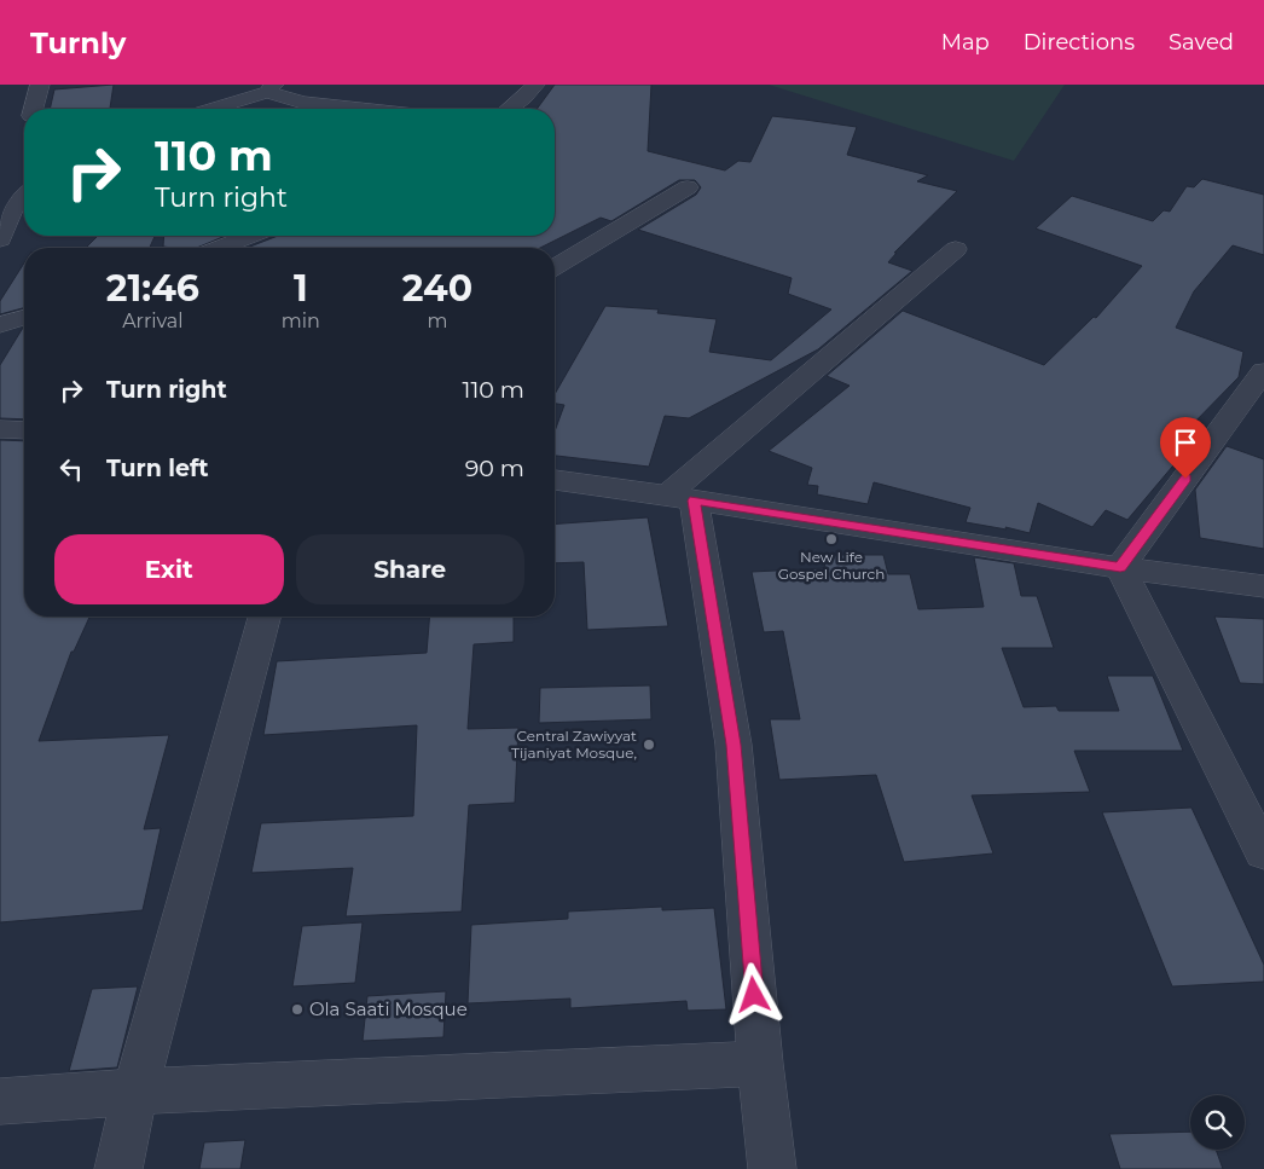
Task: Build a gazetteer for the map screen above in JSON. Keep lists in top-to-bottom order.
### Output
{
  "places": ["New Life Gospel Church", "Central Zawiyyat Tijaniyat Mosque,", "Ola Saati Mosque"],
  "page": {
    "header": "Turnly",
    "nav": ["Map", "Directions", "Saved"],
    "turn": ["110 m", "Turn right"],
    "eta": [
      "21:46",
      "Arrival",
      "1",
      "min",
      "240",
      "m"
    ],
    "list": [
      {
        "name": "Turn right",
        "value": "110 m"
      },
      {
        "name": "Turn left",
        "value": "90 m"
      }
    ],
    "buttons": ["Exit", "Share"]
  }
}
